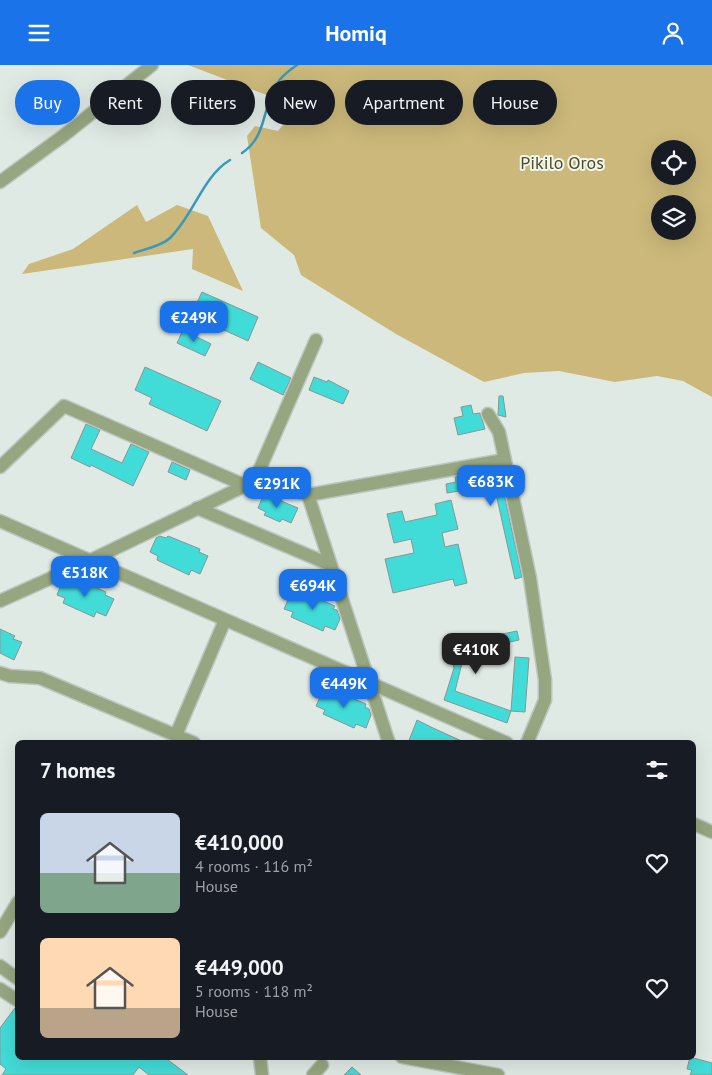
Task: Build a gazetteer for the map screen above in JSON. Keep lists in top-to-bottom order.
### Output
{
  "parks": ["Pikilo Oros"],
  "page": {
    "header": "Homiq",
    "chip": [
      "Buy",
      "Rent",
      "Filters",
      "New",
      "Apartment",
      "House"
    ],
    "price": [
      "€249K",
      "€683K",
      "€291K",
      "€518K",
      "€694K",
      "€410K",
      "€449K"
    ],
    "heading": "7 homes",
    "list": [
      {
        "name": "€410,000",
        "note": "4 rooms · 116 m² · House"
      },
      {
        "name": "€449,000",
        "note": "5 rooms · 118 m² · House"
      }
    ]
  }
}
